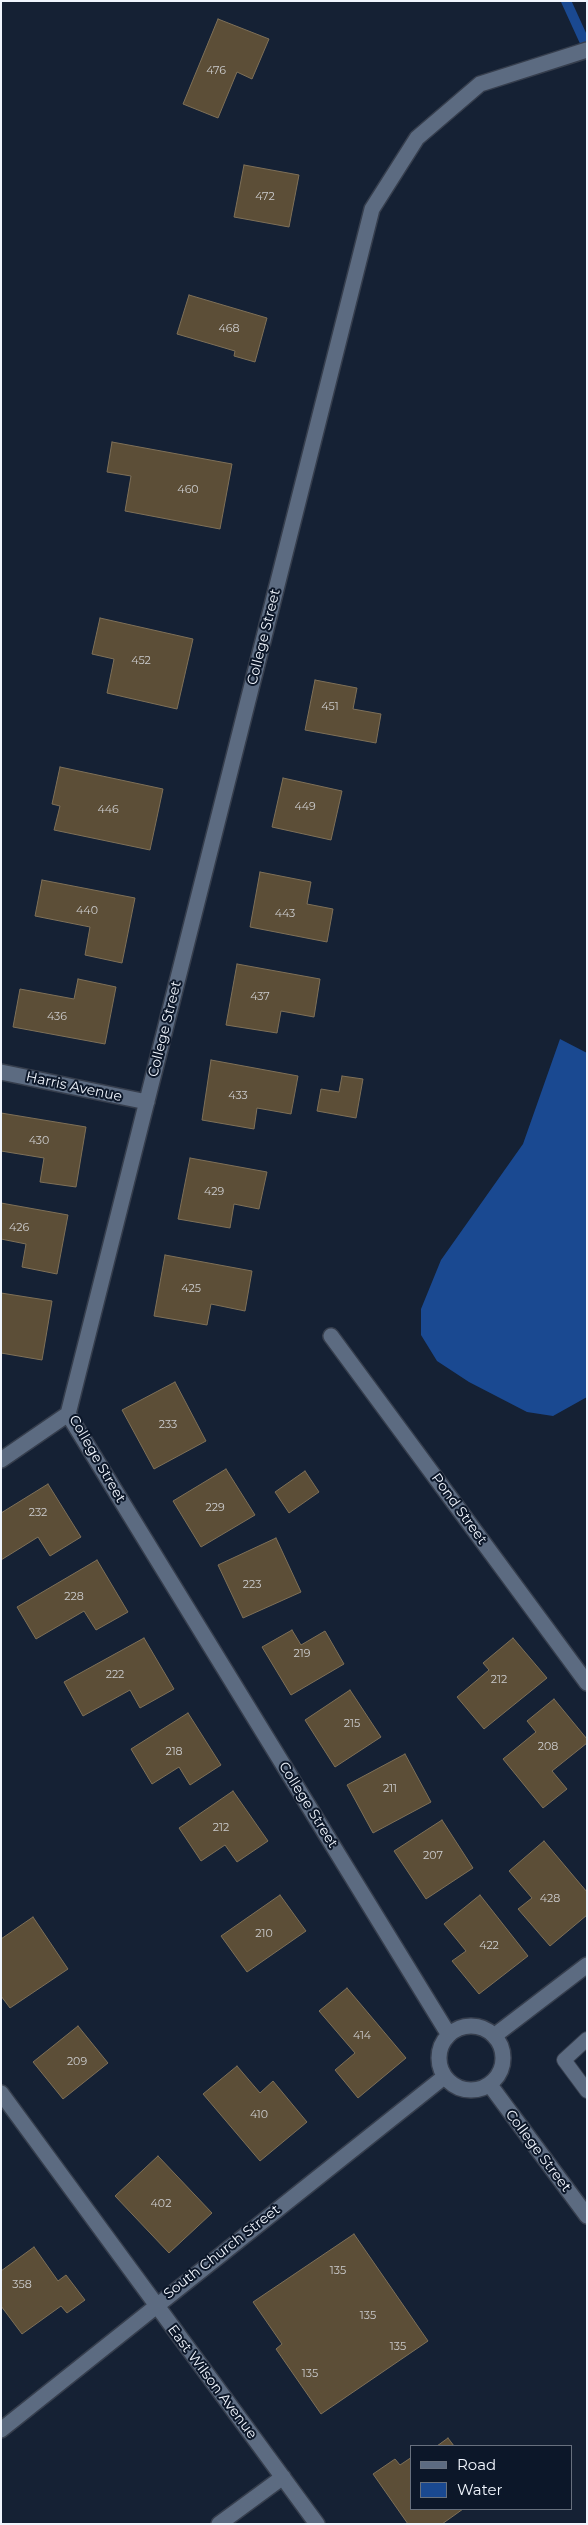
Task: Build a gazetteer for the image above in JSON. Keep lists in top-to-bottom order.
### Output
{
  "streets": {
    "street": [
      "College Street",
      "Harris Avenue",
      "Pond Street",
      "South Church Street",
      "East Wilson Avenue"
    ]
  },
  "crossings": [
    ["College Street", "Harris Avenue"],
    ["College Street", "South Church Street"],
    ["South Church Street", "East Wilson Avenue"]
  ],
  "house_numbers": [
    "476",
    "472",
    "468",
    "460",
    "452",
    "451",
    "449",
    "446",
    "440",
    "443",
    "437",
    "436",
    "433",
    "430",
    "429",
    "426",
    "425",
    "233",
    "229",
    "232",
    "223",
    "228",
    "219",
    "222",
    "212",
    "215",
    "208",
    "218",
    "211",
    "212",
    "207",
    "428",
    "210",
    "422",
    "414",
    "209",
    "410",
    "402",
    "135",
    "358",
    "135",
    "135",
    "135"
  ],
  "legend": ["Road", "Water"]
}
